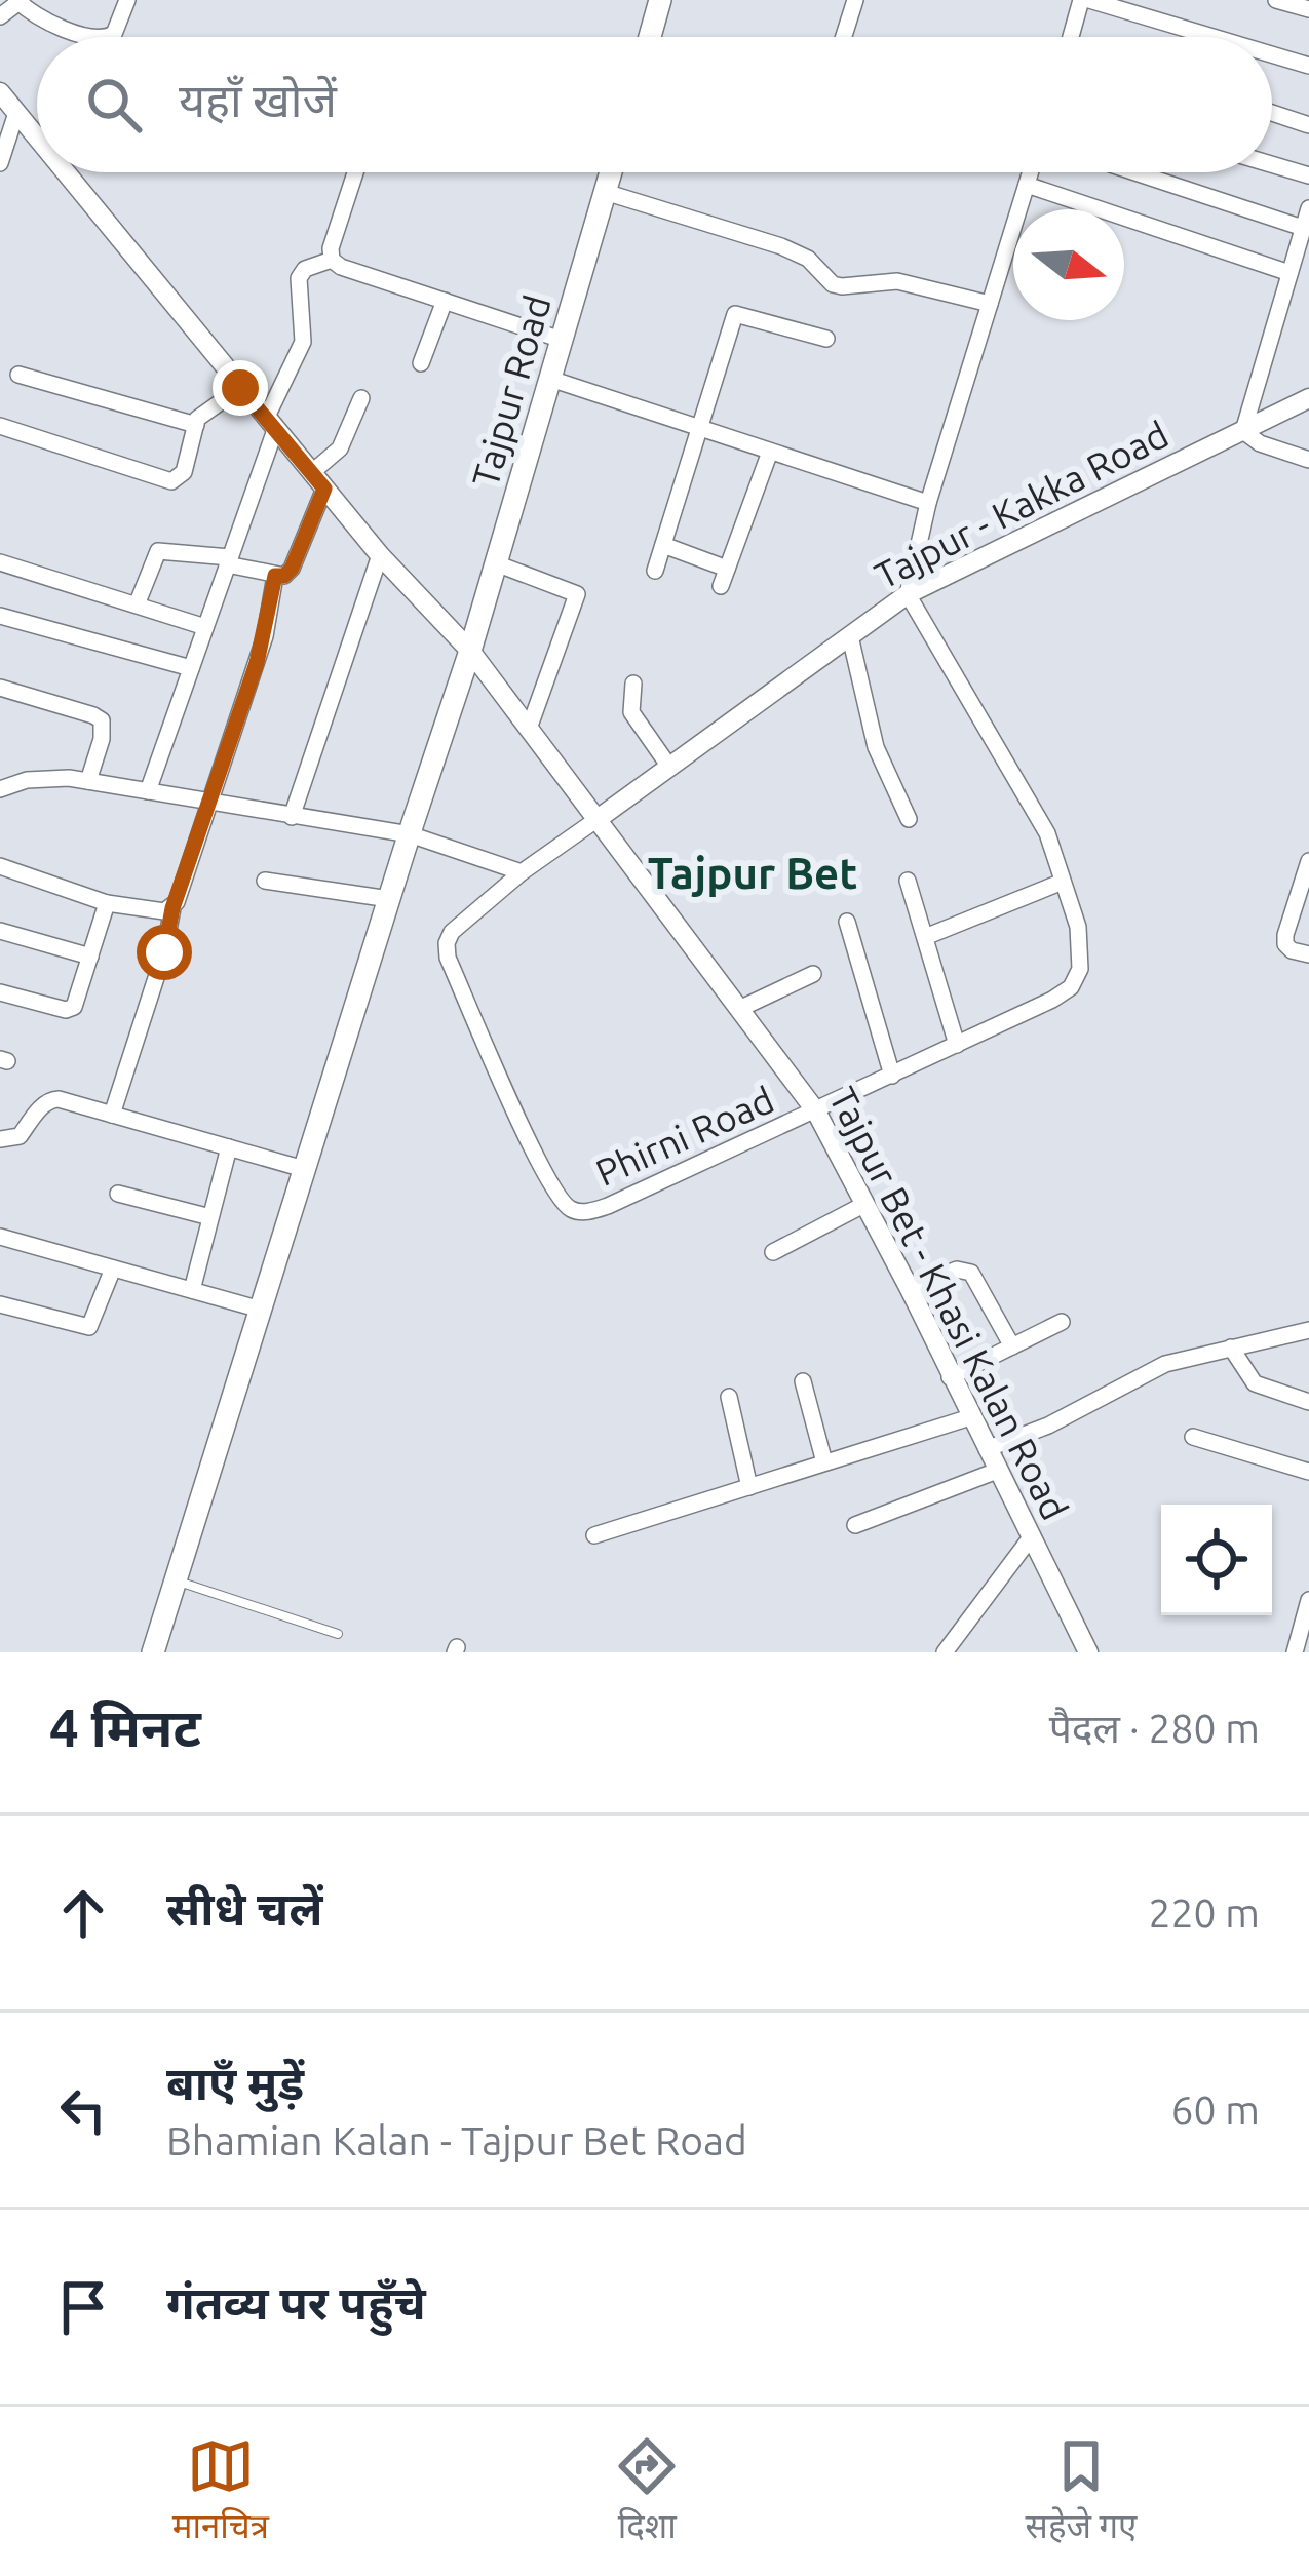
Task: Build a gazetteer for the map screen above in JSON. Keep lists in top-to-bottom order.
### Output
{
  "streets": {
    "main road": ["Tajpur Road"],
    "street": ["Tajpur - Kakka Road", "Phirni Road", "Tajpur Bet - Khasi Kalan Road"]
  },
  "crossings": [
    ["Tajpur Road", "Tajpur Bet - Khasi Kalan Road"],
    ["Tajpur - Kakka Road", "Phirni Road"],
    ["Tajpur - Kakka Road", "Tajpur Bet - Khasi Kalan Road"],
    ["Phirni Road", "Tajpur Bet - Khasi Kalan Road"]
  ],
  "districts": ["Tajpur Bet"],
  "north": "right",
  "page": {
    "search": "यहाँ खोजें",
    "heading": ["4 मिनट", "पैदल · 280 m"],
    "list": [
      ["सीधे चलें", "220 m"],
      ["बाएँ मुड़ें", "Bhamian Kalan - Tajpur Bet Road", "60 m"],
      "गंतव्य पर पहुँचे"
    ],
    "nav": ["मानचित्र", "दिशा", "सहेजे गए"]
  }
}
